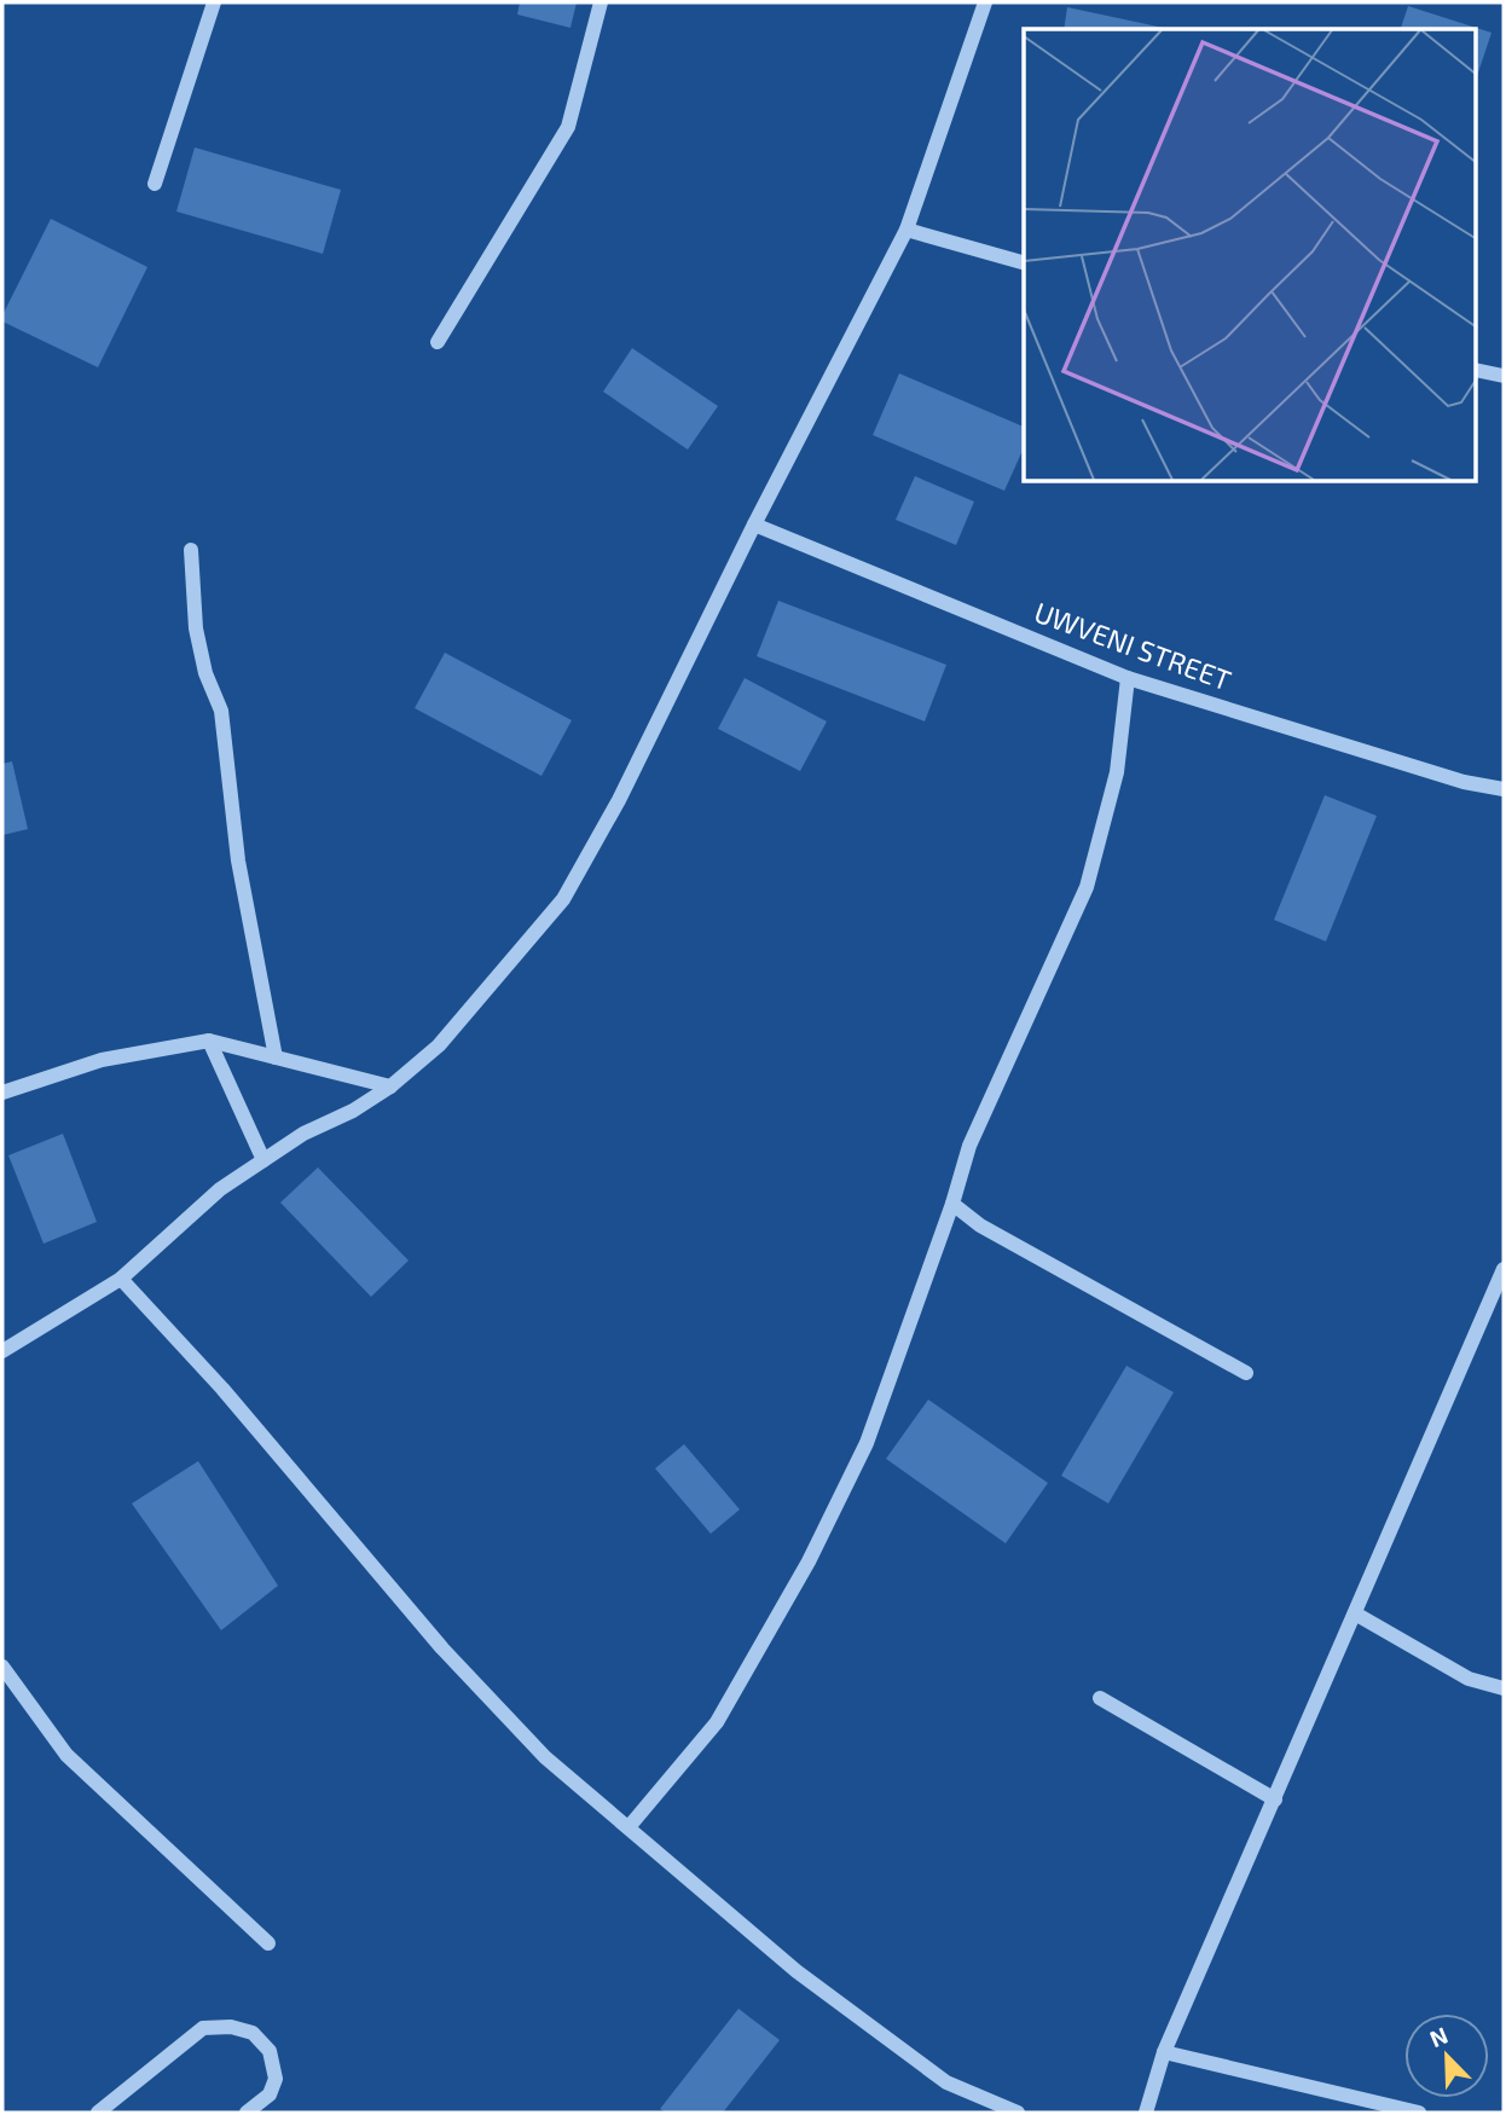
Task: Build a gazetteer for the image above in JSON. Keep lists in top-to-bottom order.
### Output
{
  "streets": {
    "street": ["UWVENI STREET"]
  },
  "north": "top left"
}
